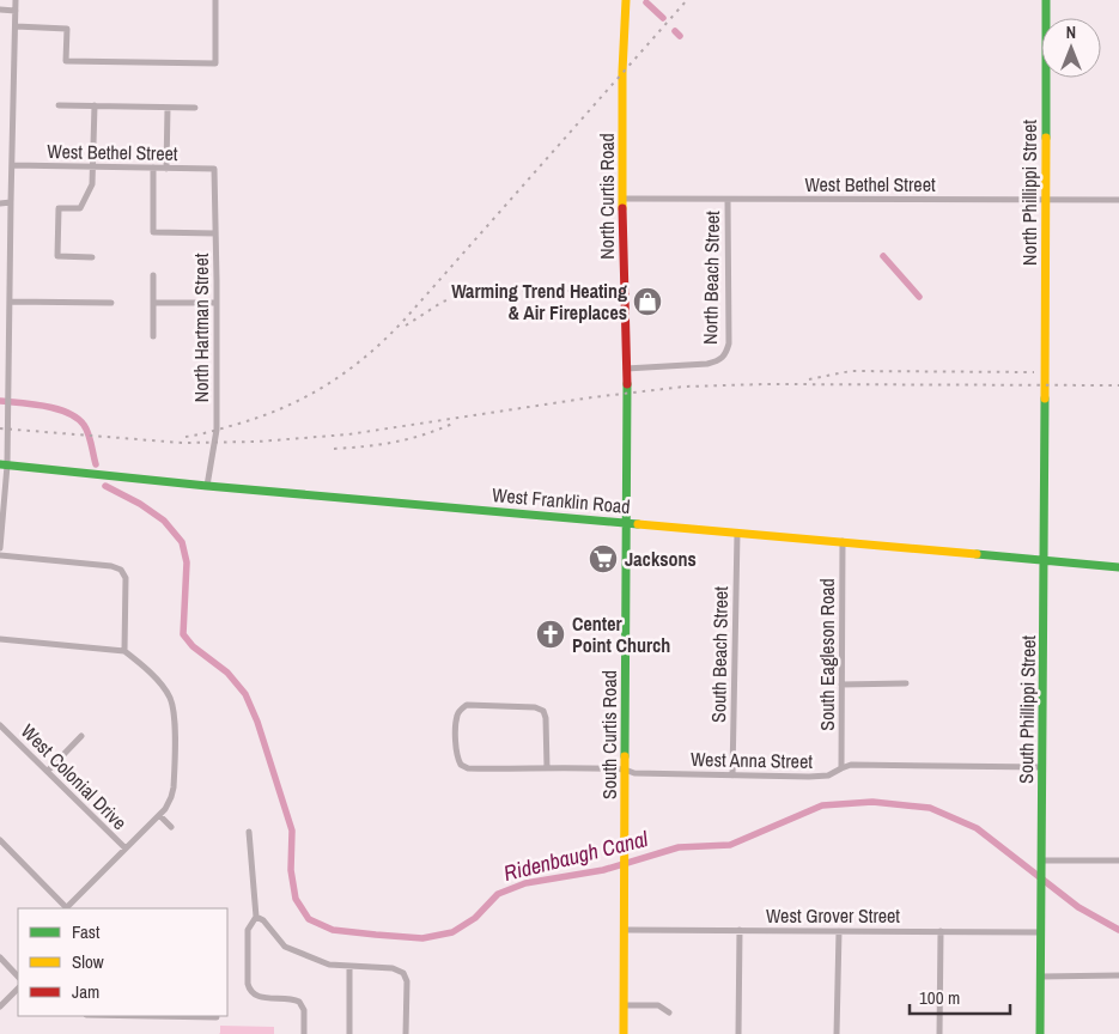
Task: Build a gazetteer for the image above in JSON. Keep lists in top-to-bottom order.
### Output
{
  "streets": {
    "main road": [
      "North Phillippi Street",
      "North Curtis Road",
      "West Franklin Road",
      "South Phillippi Street",
      "South Curtis Road"
    ],
    "street": [
      "West Bethel Street",
      "North Beach Street",
      "North Hartman Street",
      "South Beach Street",
      "South Eagleson Road",
      "West Anna Street",
      "West Colonial Drive",
      "West Grover Street"
    ]
  },
  "crossings": [
    ["West Bethel Street", "North Phillippi Street"],
    ["West Bethel Street", "North Curtis Road"],
    ["West Bethel Street", "North Beach Street"],
    ["West Bethel Street", "North Hartman Street"],
    ["North Phillippi Street", "South Phillippi Street"],
    ["North Curtis Road", "North Beach Street"],
    ["North Curtis Road", "South Curtis Road"],
    ["North Hartman Street", "West Franklin Road"],
    ["West Franklin Road", "South Beach Street"],
    ["West Franklin Road", "South Eagleson Road"],
    ["West Franklin Road", "South Phillippi Street"],
    ["West Franklin Road", "South Curtis Road"],
    ["South Beach Street", "West Anna Street"],
    ["South Eagleson Road", "West Anna Street"],
    ["South Phillippi Street", "West Anna Street"],
    ["South Phillippi Street", "West Grover Street"],
    ["South Curtis Road", "West Anna Street"],
    ["South Curtis Road", "West Grover Street"]
  ],
  "water": ["Ridenbaugh Canal"],
  "places": {
    "shop": ["Warming Trend Heating & Air Fireplaces"],
    "supermarket": ["Jacksons"],
    "church": ["Center Point Church"]
  },
  "legend": ["Fast", "Slow", "Jam"],
  "scale_bar": "100 m",
  "north": "top"
}
